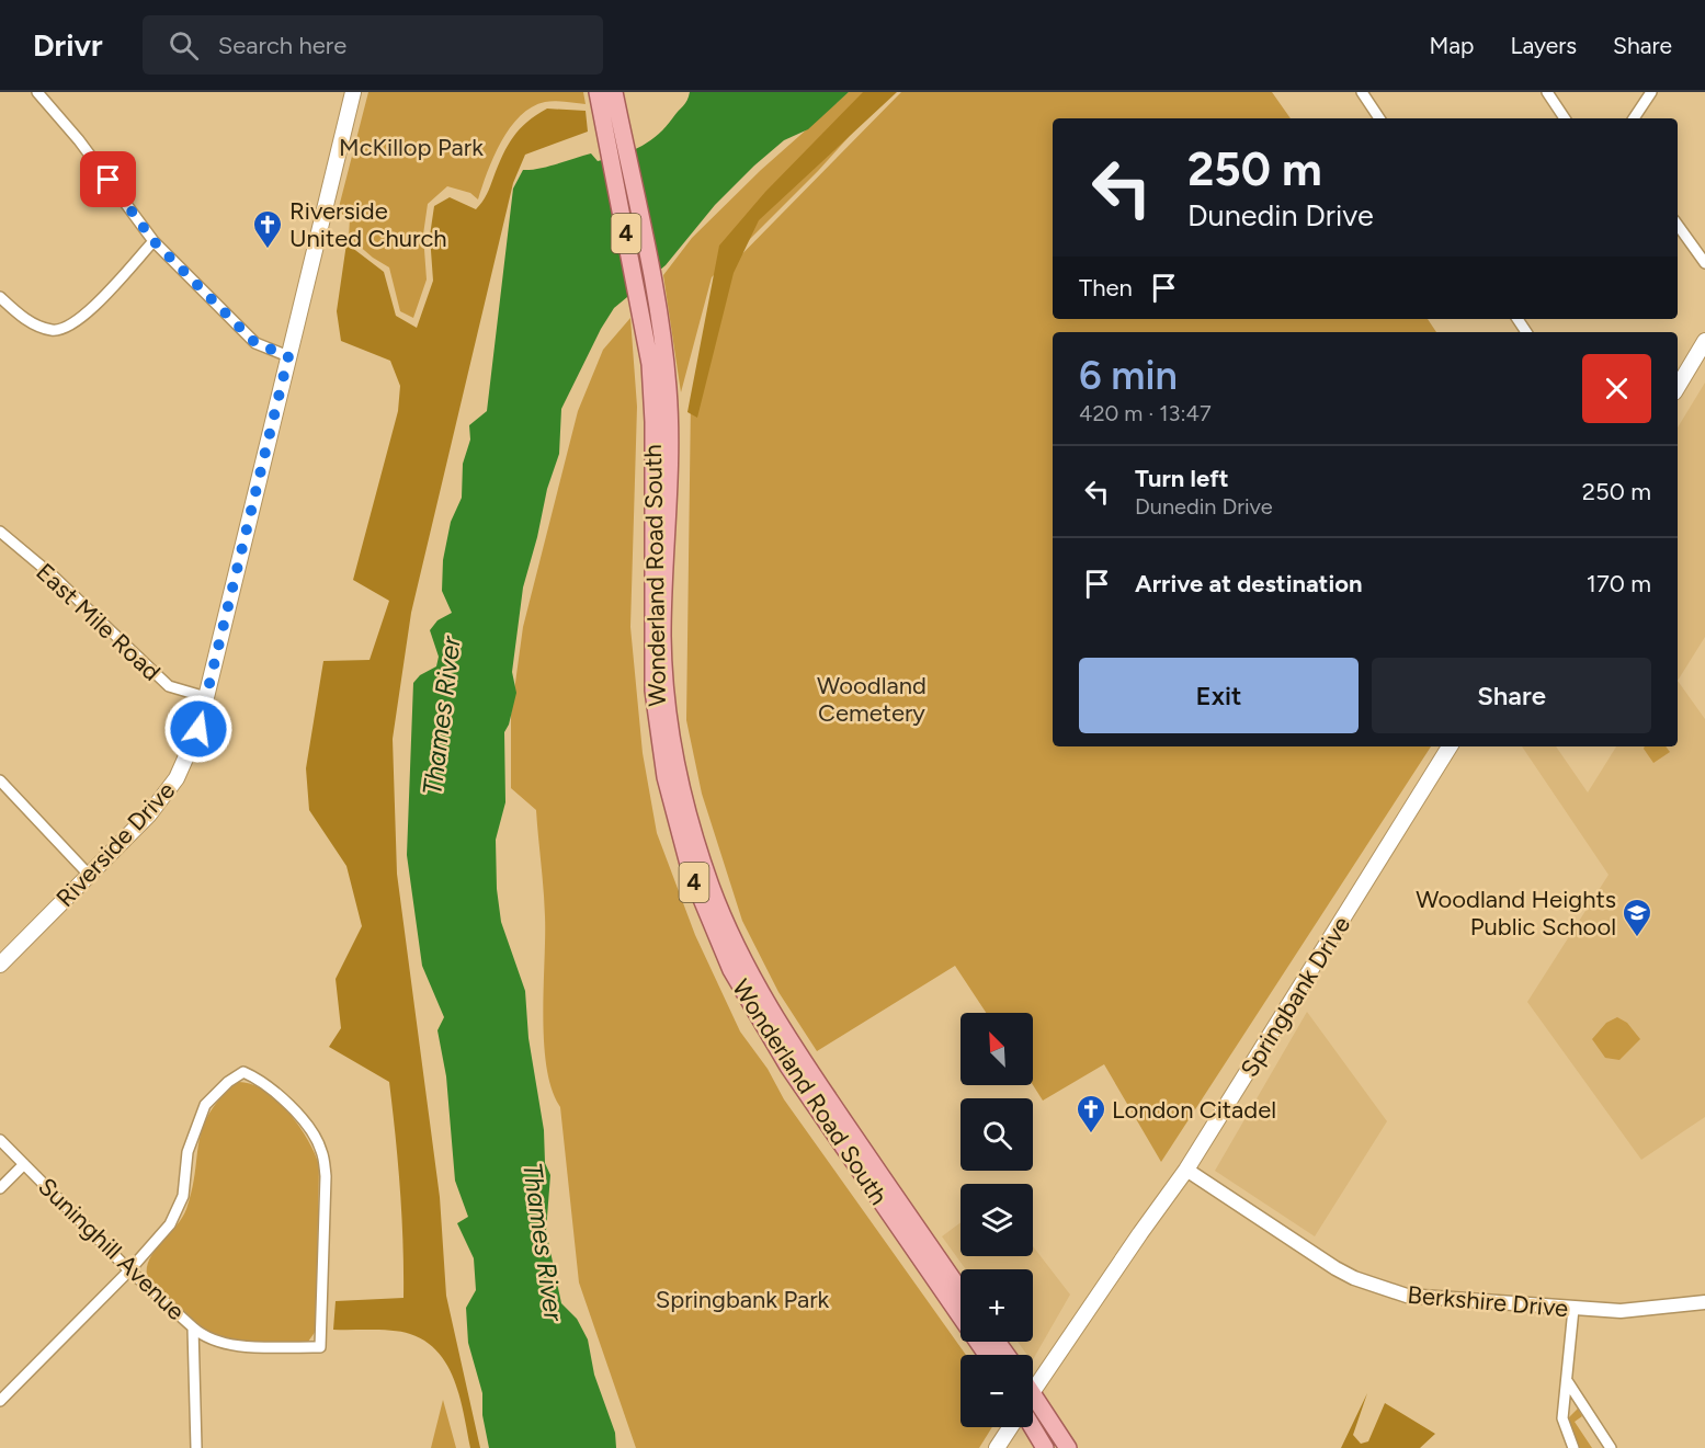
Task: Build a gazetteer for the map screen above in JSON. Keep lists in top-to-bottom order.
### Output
{
  "streets": {
    "main road": [
      "4",
      "Wonderland Road South",
      "Riverside Drive",
      "Springbank Drive"
    ],
    "street": ["East Mile Road", "Suninghill Avenue", "Berkshire Drive"]
  },
  "crossings": [
    ["4", "Wonderland Road South"],
    ["East Mile Road", "Riverside Drive"],
    ["Springbank Drive", "Berkshire Drive"]
  ],
  "water": ["Thames River"],
  "parks": ["McKillop Park", "Woodland Cemetery", "Springbank Park"],
  "places": {
    "church": ["Riverside United Church", "London Citadel"],
    "school or university": ["Woodland Heights Public School"]
  },
  "north": "top left",
  "page": {
    "header": "Drivr",
    "search": "Search here",
    "nav": ["Map", "Layers", "Share"],
    "turn": ["250 m", "Dunedin Drive"],
    "then": "Then",
    "heading": ["6 min", "420 m · 13:47"],
    "list": [
      {
        "name": "Turn left",
        "note": "Dunedin Drive",
        "value": "250 m"
      },
      {
        "name": "Arrive at destination",
        "value": "170 m"
      }
    ],
    "buttons": ["Exit", "Share"],
    "map_buttons": ["+", "−"]
  }
}
